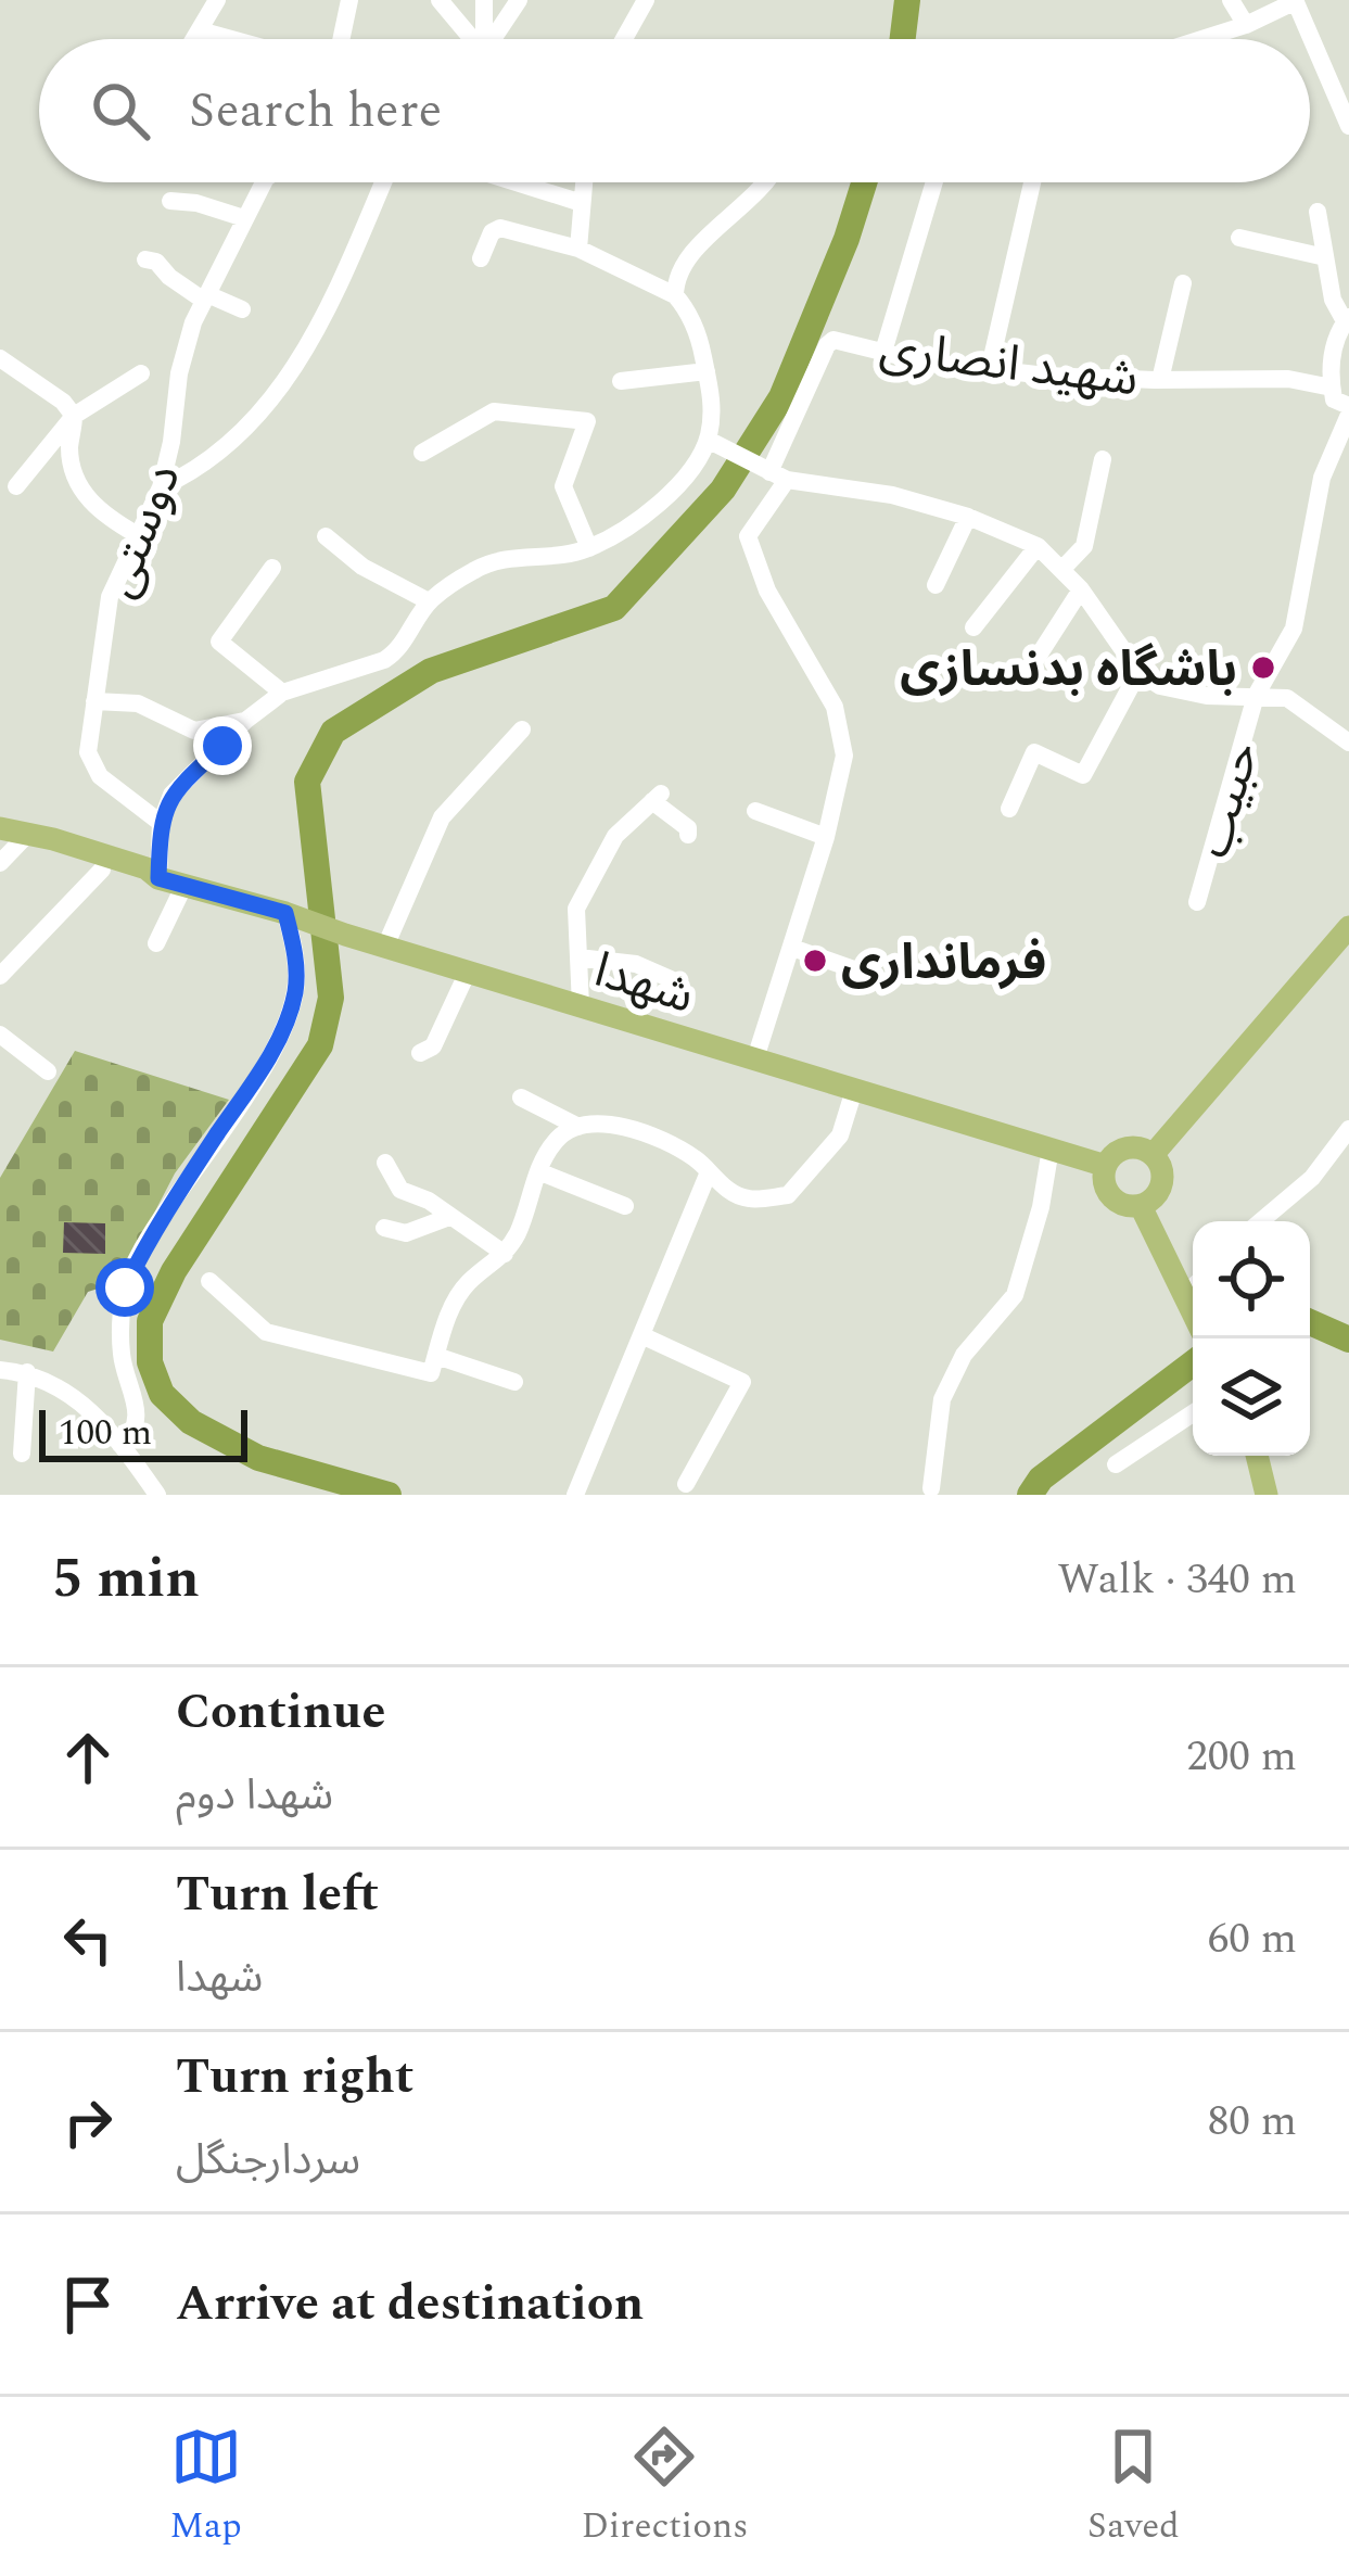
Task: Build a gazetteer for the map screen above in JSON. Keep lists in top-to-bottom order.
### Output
{
  "streets": {
    "main road": ["شهدا"],
    "street": ["شهید انصاری", "دوستی", "حبیب"]
  },
  "crossings": [
    ["شهید انصاری", "حبیب"]
  ],
  "places": ["باشگاه بدنسازى", "فرماندارى"],
  "scale_bar": "100 m",
  "page": {
    "search": "Search here",
    "scale": "100 m",
    "heading": ["5 min", "Walk · 340 m"],
    "list": [
      ["Continue", "شهدا دوم", "200 m"],
      ["Turn left", "شهدا", "60 m"],
      ["Turn right", "سردارجنگل", "80 m"],
      "Arrive at destination"
    ],
    "nav": ["Map", "Directions", "Saved"]
  }
}
